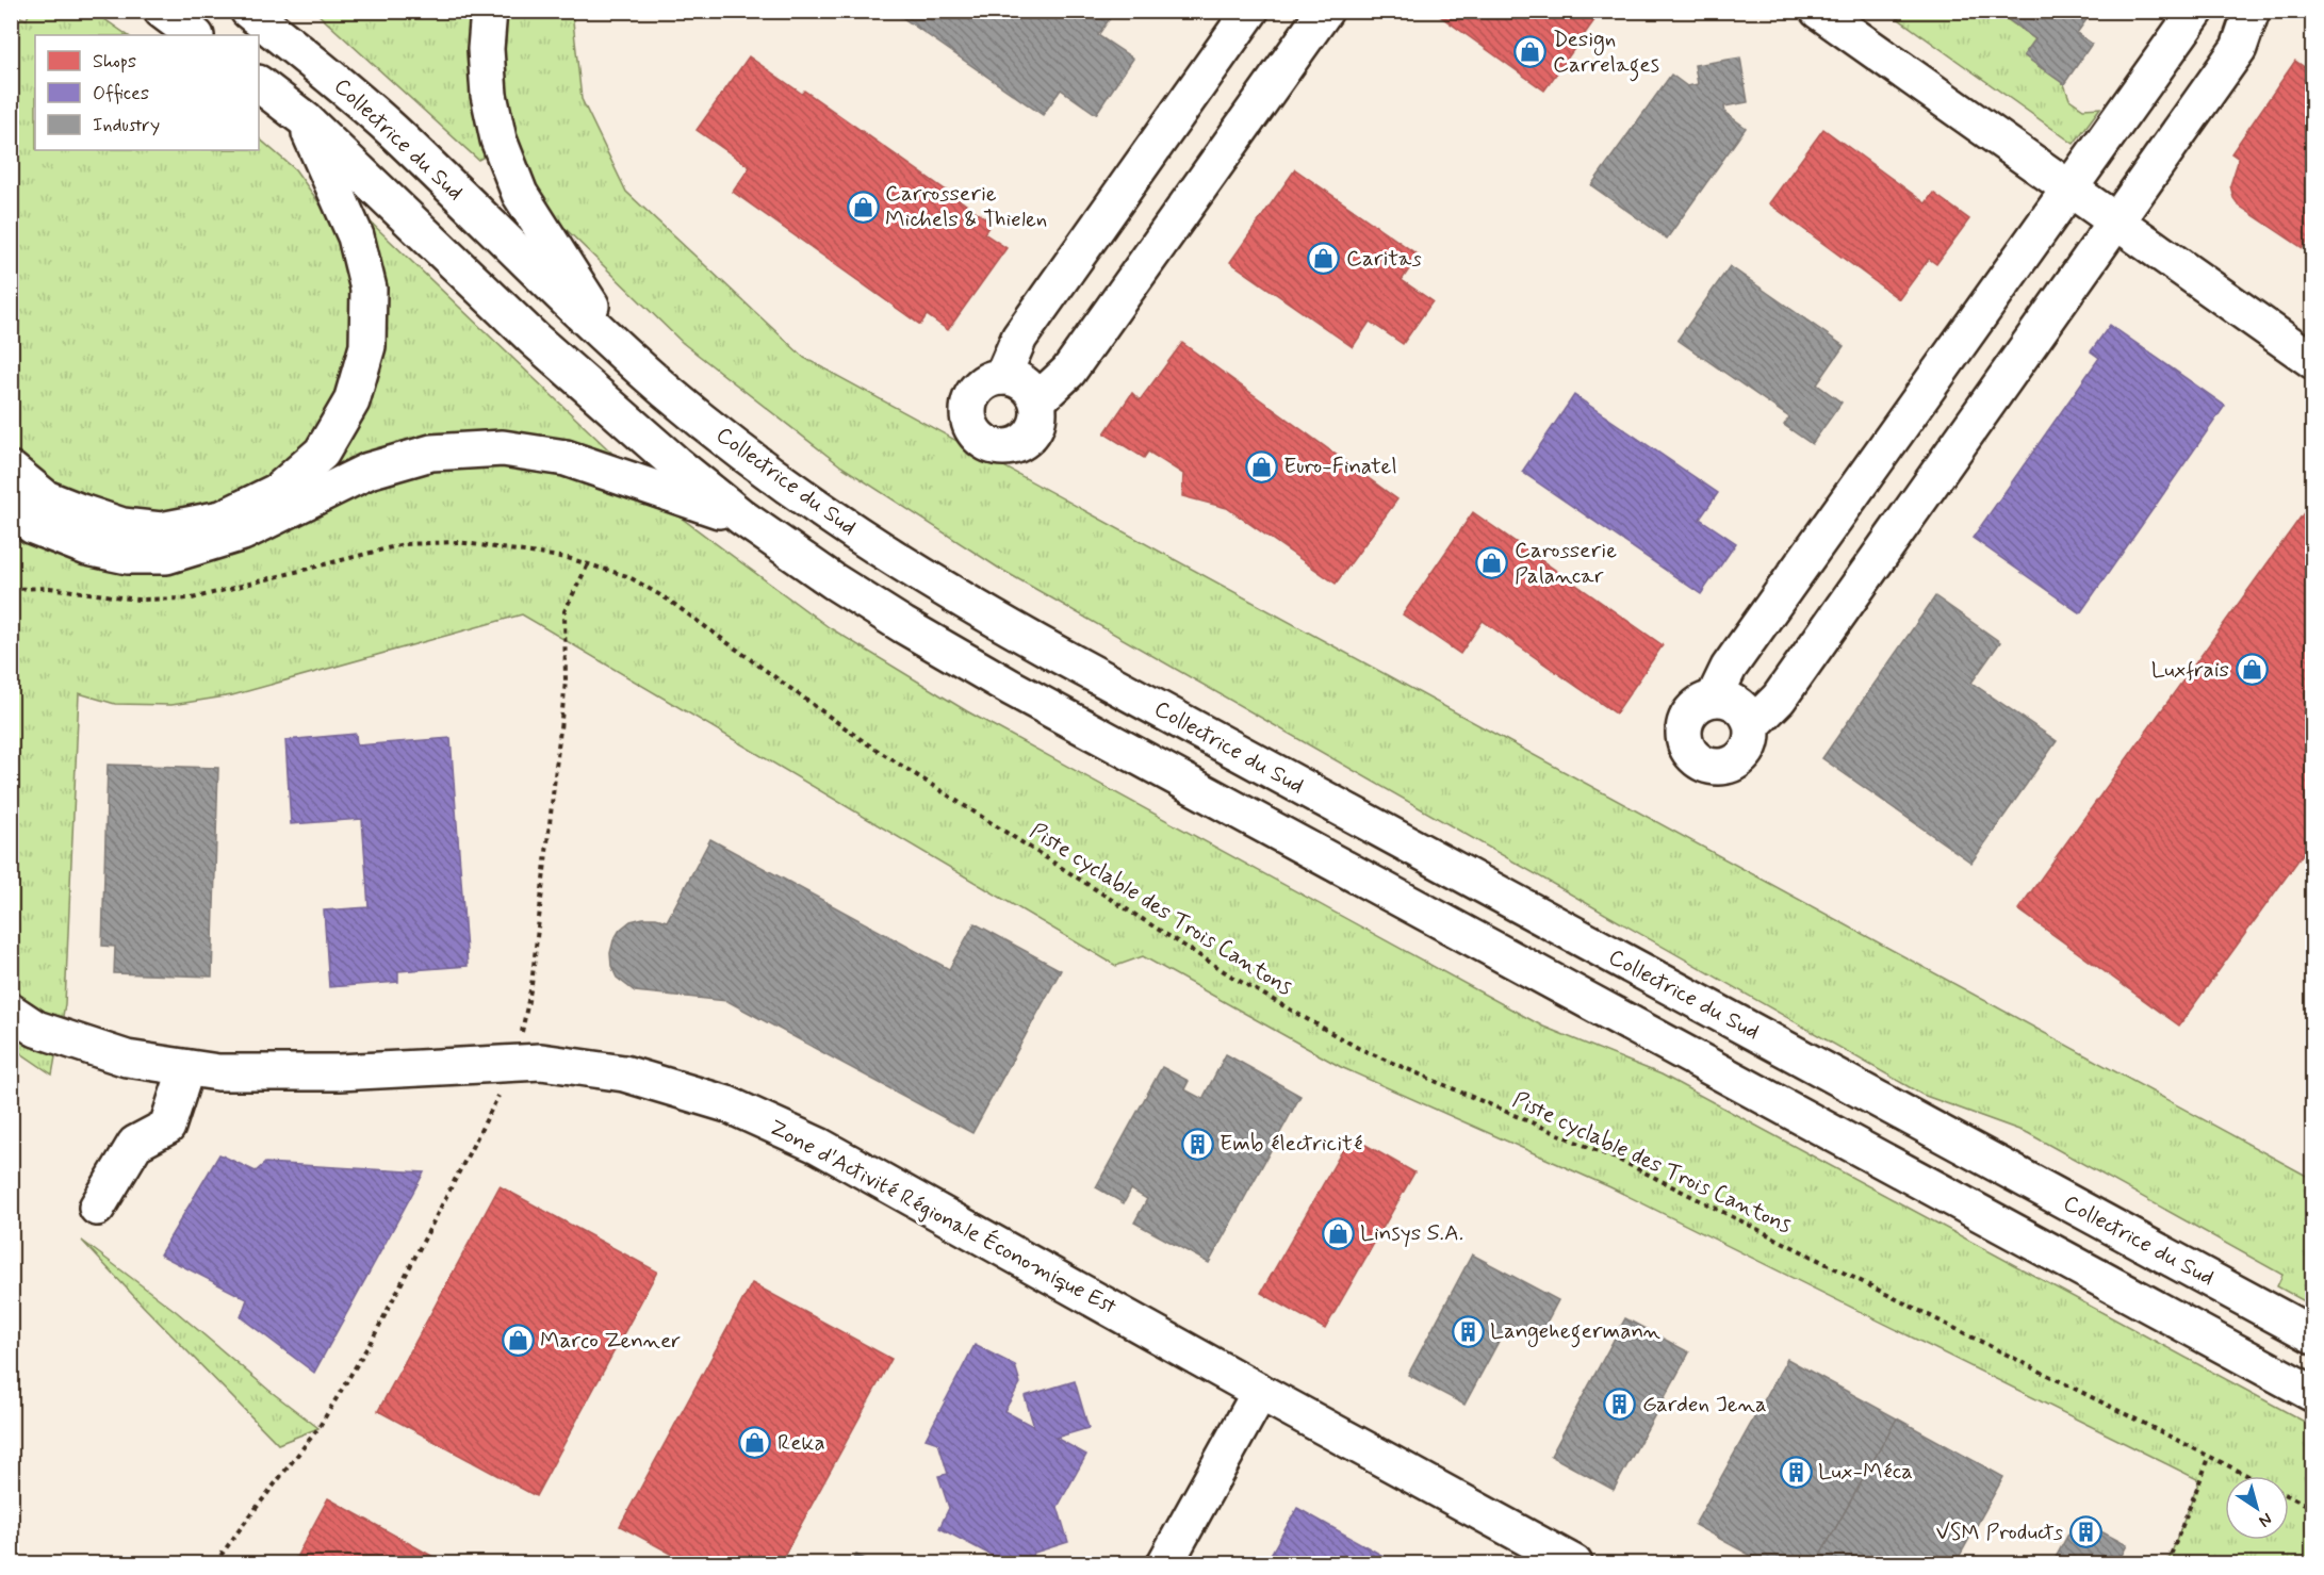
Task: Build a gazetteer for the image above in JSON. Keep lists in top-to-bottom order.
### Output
{
  "streets": {
    "main road": ["Collectrice du Sud", "Zone d'Activité Régionale Économique Est"],
    "path": ["Piste cyclable des Trois Cantons"]
  },
  "places": {
    "shop": [
      "Design Carrelages",
      "Carrosserie Michels & Thielen",
      "Caritas",
      "Euro-Finatel",
      "Carosserie Palancar",
      "Luxfrais",
      "Linsys S.A.",
      "Marco Zenner",
      "Reka"
    ],
    "building": [
      "Emb électricité",
      "Langehegermann",
      "Garden Jena",
      "Lux-Méca",
      "VSM Products"
    ]
  },
  "legend": ["Shops", "Offices", "Industry"],
  "north": "bottom right"
}
